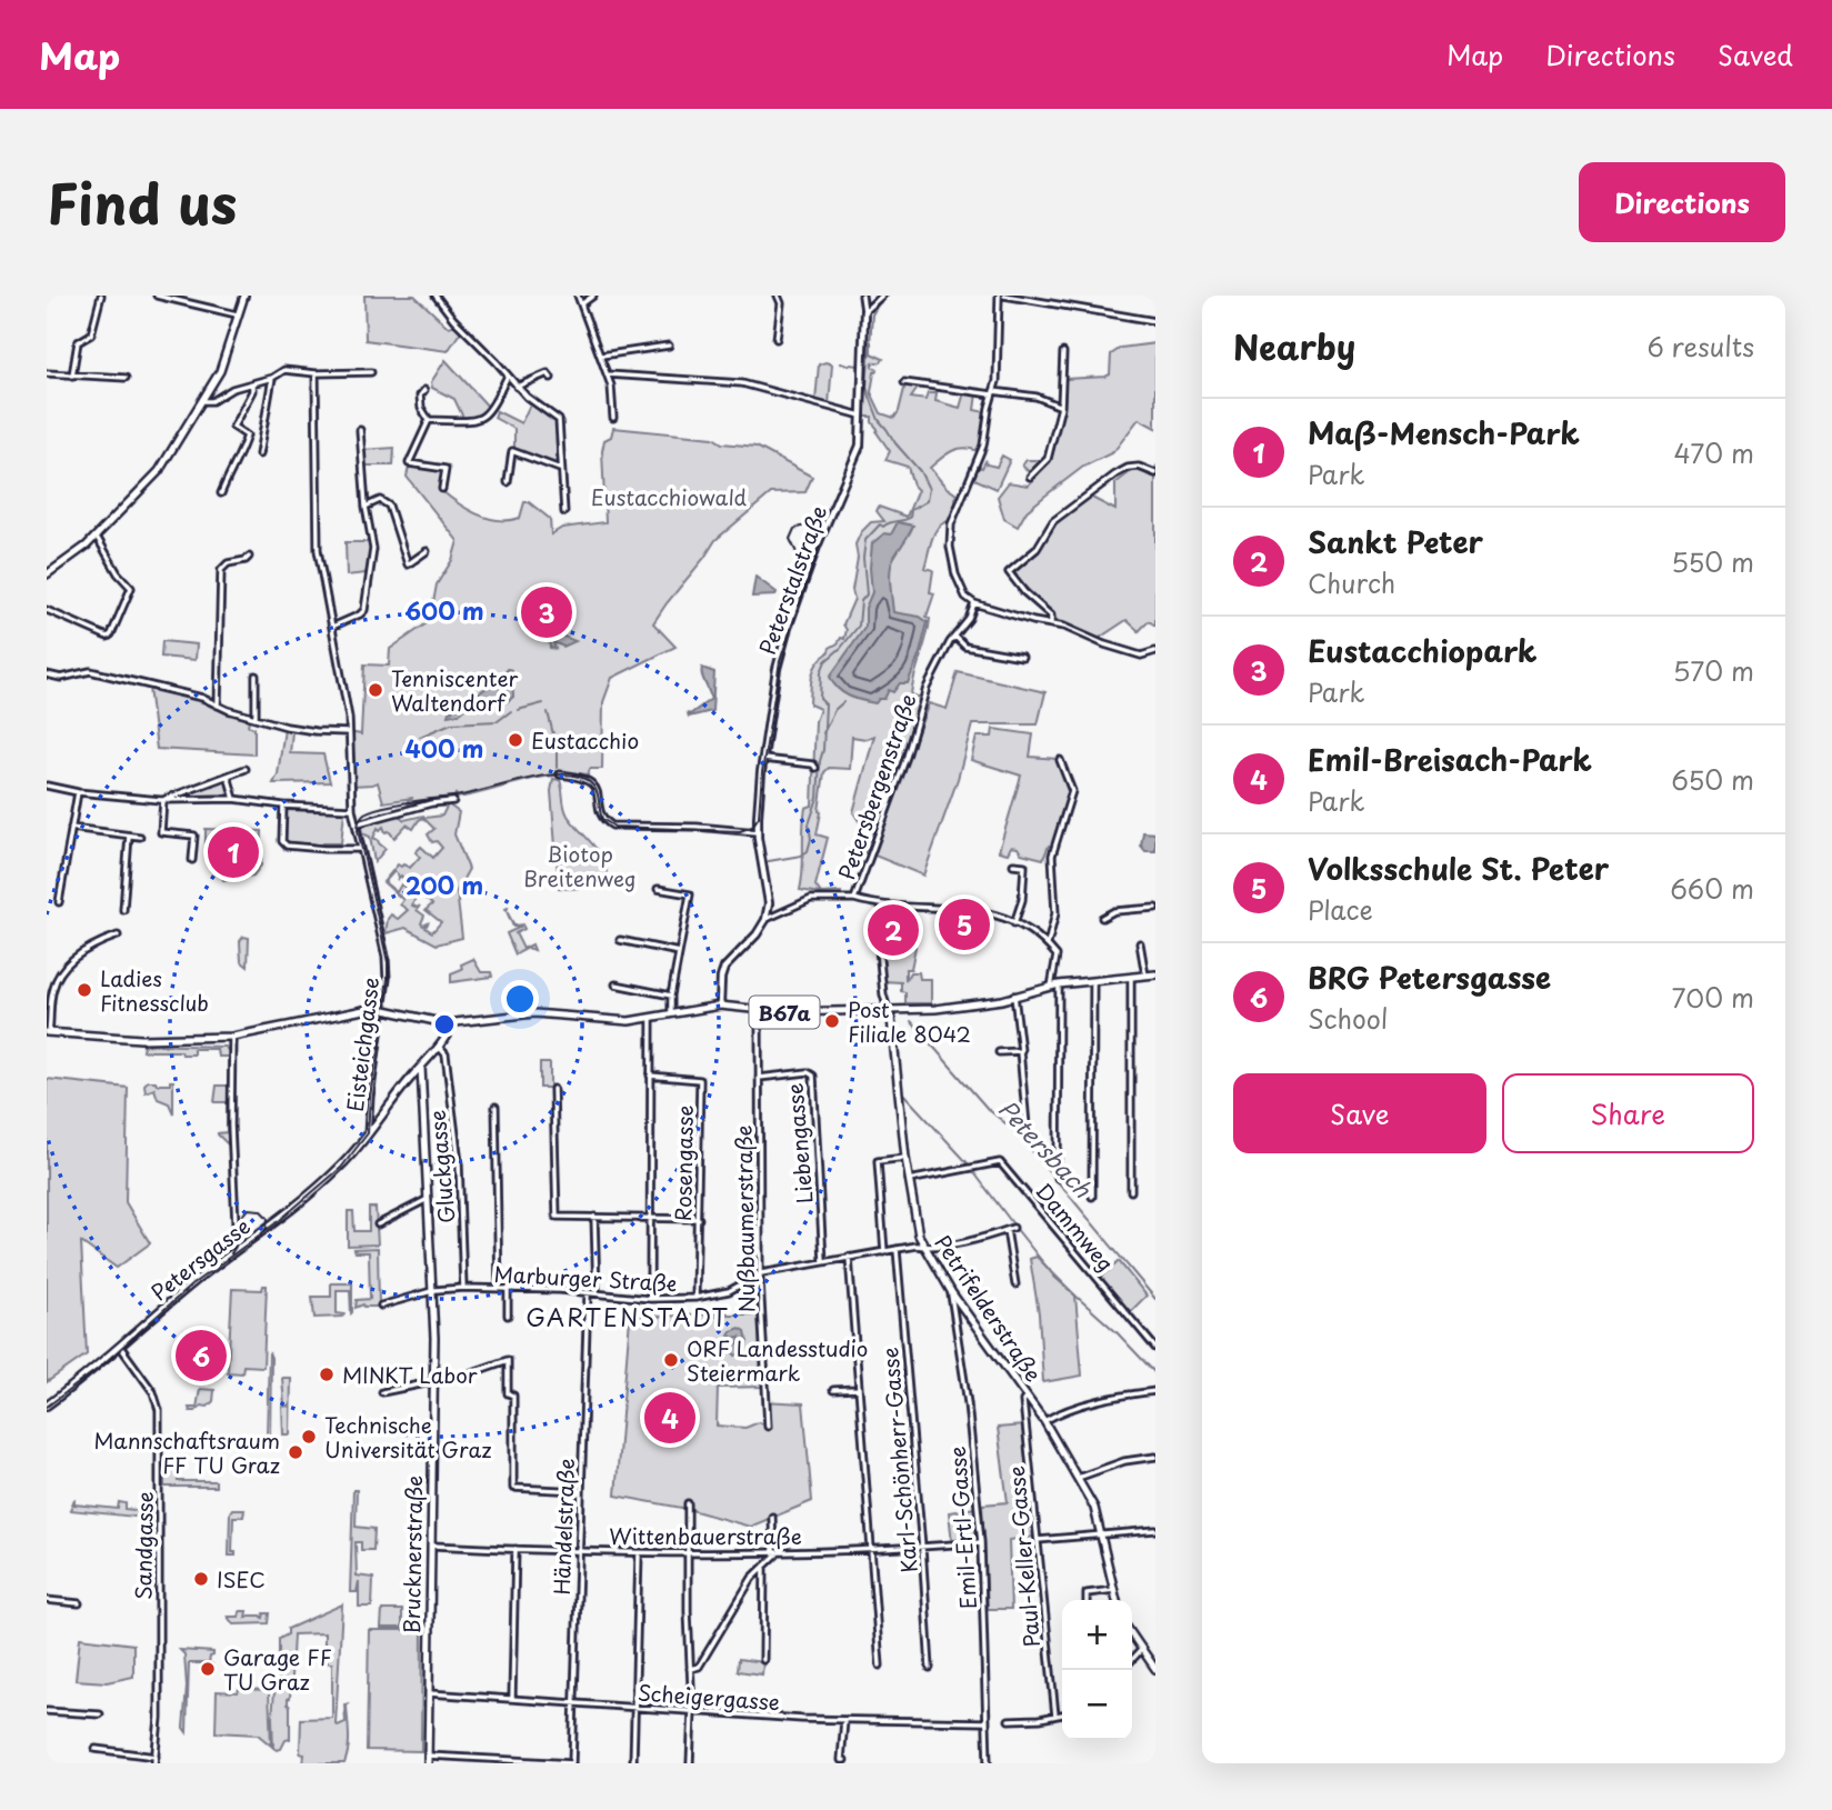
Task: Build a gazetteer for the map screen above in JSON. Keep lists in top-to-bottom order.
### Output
{
  "streets": {
    "main road": [
      "B67a",
      "Petersgasse",
      "Petrifelderstraße",
      "Brucknerstraße"
    ],
    "street": [
      "Peterstalstraße",
      "Petersbergenstraße",
      "Eisteichgasse",
      "Liebengasse",
      "Rosengasse",
      "Gluckgasse",
      "Nußbaumerstraße",
      "Dammweg",
      "Marburger Straße",
      "Karl-Schönherr-Gasse",
      "Händelstraße",
      "Emil-Ertl-Gasse",
      "Wittenbauerstraße",
      "Sandgasse",
      "Paul-Keller-Gasse",
      "Scheigergasse"
    ]
  },
  "crossings": [
    ["Peterstalstraße", "Petersbergenstraße"],
    ["Petersbergenstraße", "B67a"],
    ["B67a", "Eisteichgasse"],
    ["B67a", "Nußbaumerstraße"],
    ["B67a", "Petersgasse"],
    ["B67a", "Petrifelderstraße"],
    ["Eisteichgasse", "Petersgasse"],
    ["Liebengasse", "Nußbaumerstraße"],
    ["Liebengasse", "Marburger Straße"],
    ["Rosengasse", "Marburger Straße"],
    ["Gluckgasse", "Petersgasse"],
    ["Gluckgasse", "Marburger Straße"],
    ["Nußbaumerstraße", "Marburger Straße"],
    ["Dammweg", "Petrifelderstraße"],
    ["Petersgasse", "Sandgasse"],
    ["Petersgasse", "Brucknerstraße"],
    ["Marburger Straße", "Petrifelderstraße"],
    ["Marburger Straße", "Karl-Schönherr-Gasse"],
    ["Marburger Straße", "Händelstraße"],
    ["Marburger Straße", "Brucknerstraße"],
    ["Petrifelderstraße", "Emil-Ertl-Gasse"],
    ["Petrifelderstraße", "Paul-Keller-Gasse"],
    ["Karl-Schönherr-Gasse", "Wittenbauerstraße"],
    ["Händelstraße", "Wittenbauerstraße"],
    ["Händelstraße", "Scheigergasse"],
    ["Emil-Ertl-Gasse", "Wittenbauerstraße"],
    ["Emil-Ertl-Gasse", "Scheigergasse"],
    ["Wittenbauerstraße", "Brucknerstraße"],
    ["Brucknerstraße", "Scheigergasse"]
  ],
  "districts": ["GARTENSTADT"],
  "water": ["Petersbach"],
  "parks": ["Eustacchiowald", "Biotop Breitenweg"],
  "places": [
    "Tenniscenter Waltendorf",
    "Eustacchio",
    "Ladies Fitnessclub",
    "Post Filiale 8042",
    "ORF Landesstudio Steiermark",
    "MINKT Labor",
    "Technische Universität Graz",
    "Mannschaftsraum FF TU Graz",
    "ISEC",
    "Garage FF TU Graz"
  ],
  "page": {
    "header": "Map",
    "nav": ["Map", "Directions", "Saved"],
    "title": "Find us",
    "buttons": [
      "Directions",
      ["Save", "Share"]
    ],
    "heading": ["Nearby", "6 results"],
    "list": [
      {
        "mark": "1",
        "name": "Maß-Mensch-Park",
        "note": "Park",
        "value": "470 m"
      },
      {
        "mark": "2",
        "name": "Sankt Peter",
        "note": "Church",
        "value": "550 m"
      },
      {
        "mark": "3",
        "name": "Eustacchiopark",
        "note": "Park",
        "value": "570 m"
      },
      {
        "mark": "4",
        "name": "Emil-Breisach-Park",
        "note": "Park",
        "value": "650 m"
      },
      {
        "mark": "5",
        "name": "Volksschule St. Peter",
        "note": "Place",
        "value": "660 m"
      },
      {
        "mark": "6",
        "name": "BRG Petersgasse",
        "note": "School",
        "value": "700 m"
      }
    ],
    "pins": [
      "3",
      "1",
      "5",
      "2",
      "6",
      "4"
    ],
    "map_buttons": ["+", "−"]
  },
  "rings": ["600 m", "400 m", "200 m"]
}
